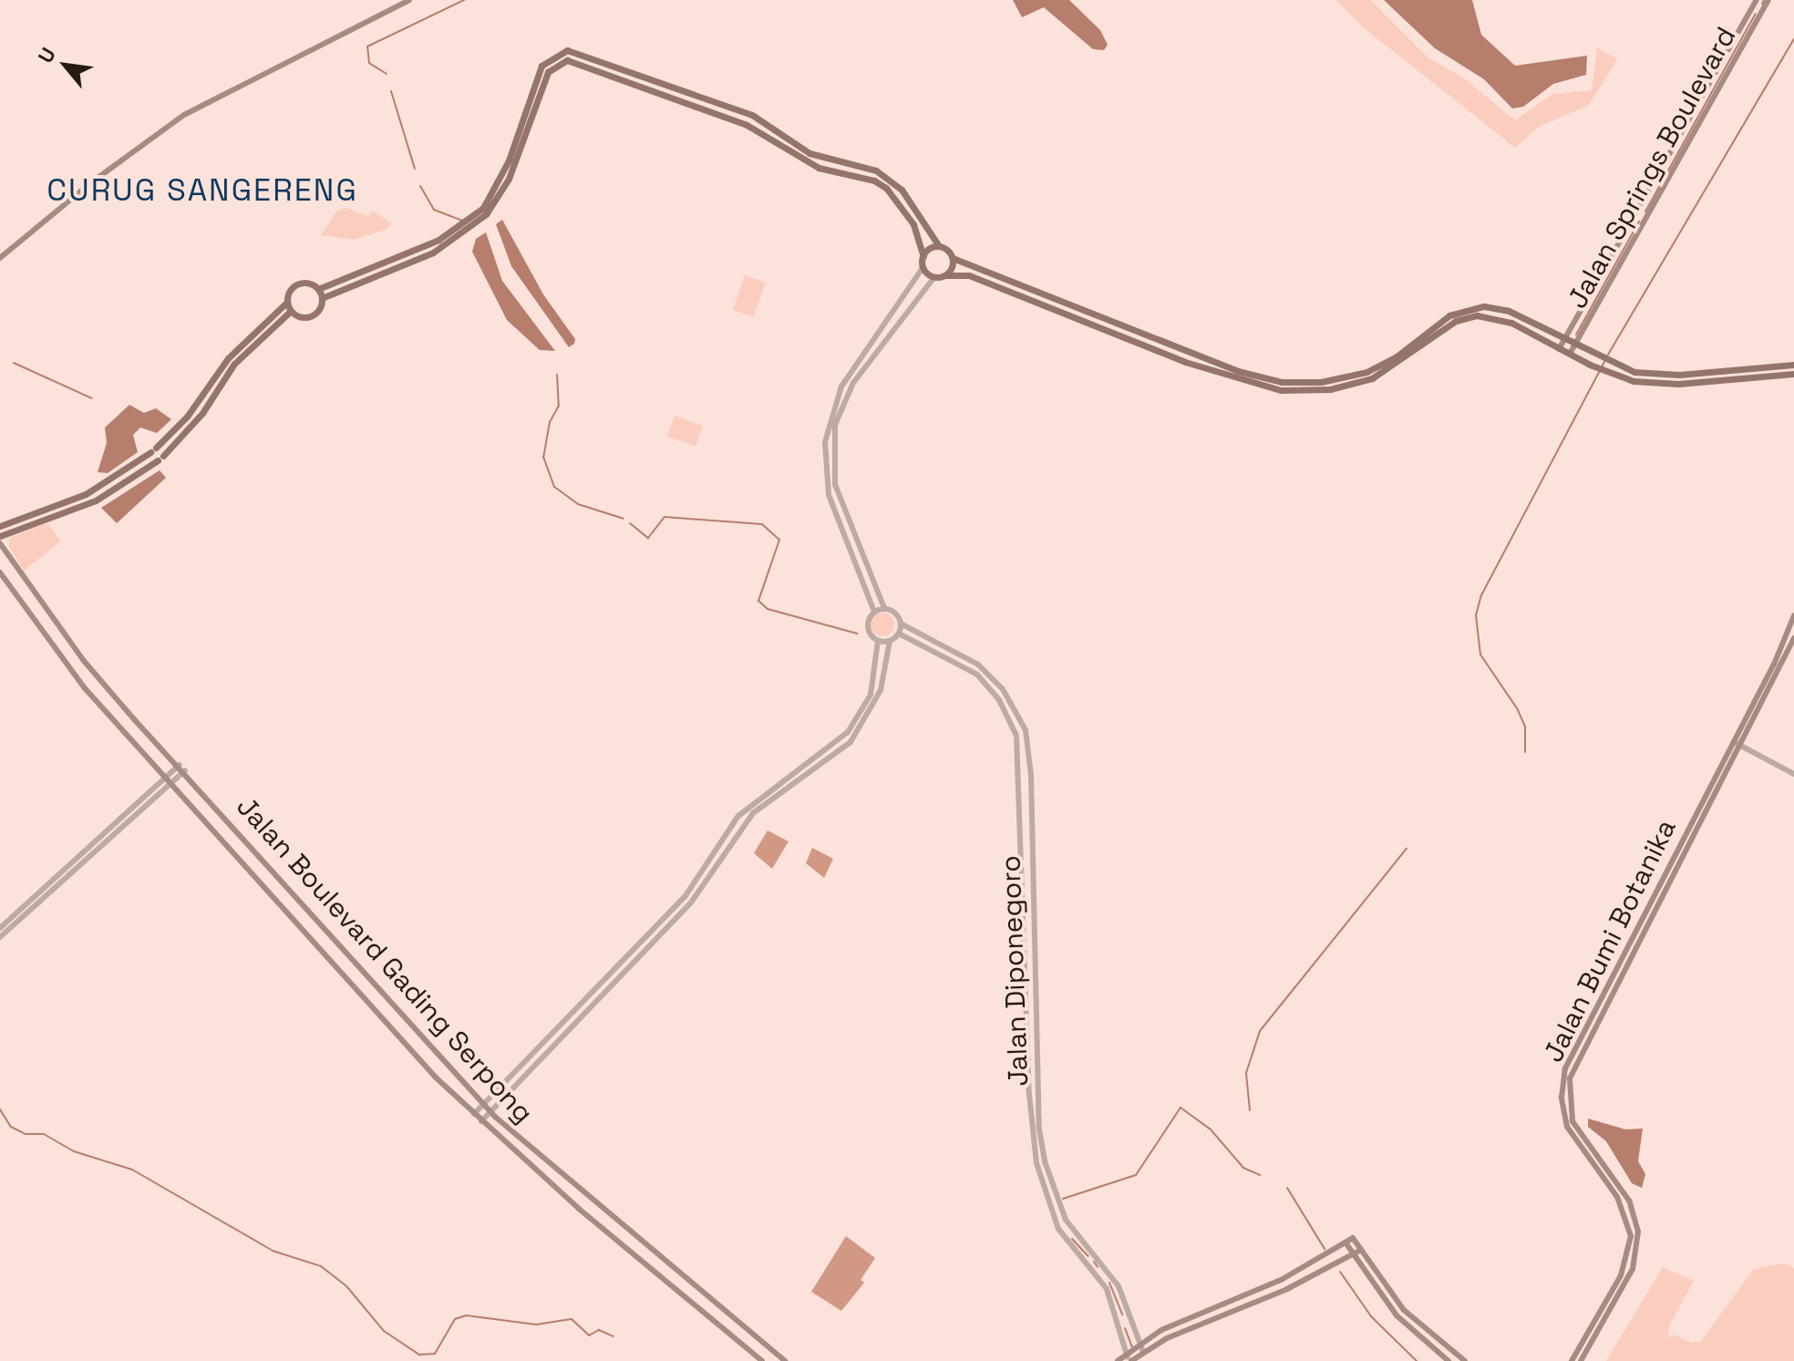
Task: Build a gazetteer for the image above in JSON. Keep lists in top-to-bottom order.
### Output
{
  "streets": {
    "main road": ["Jalan Springs Boulevard", "Jalan Bumi Botanika", "Jalan Boulevard Gading Serpong"],
    "street": ["Jalan Diponegoro"]
  },
  "districts": ["CURUG SANGERENG"],
  "north": "top left"
}
